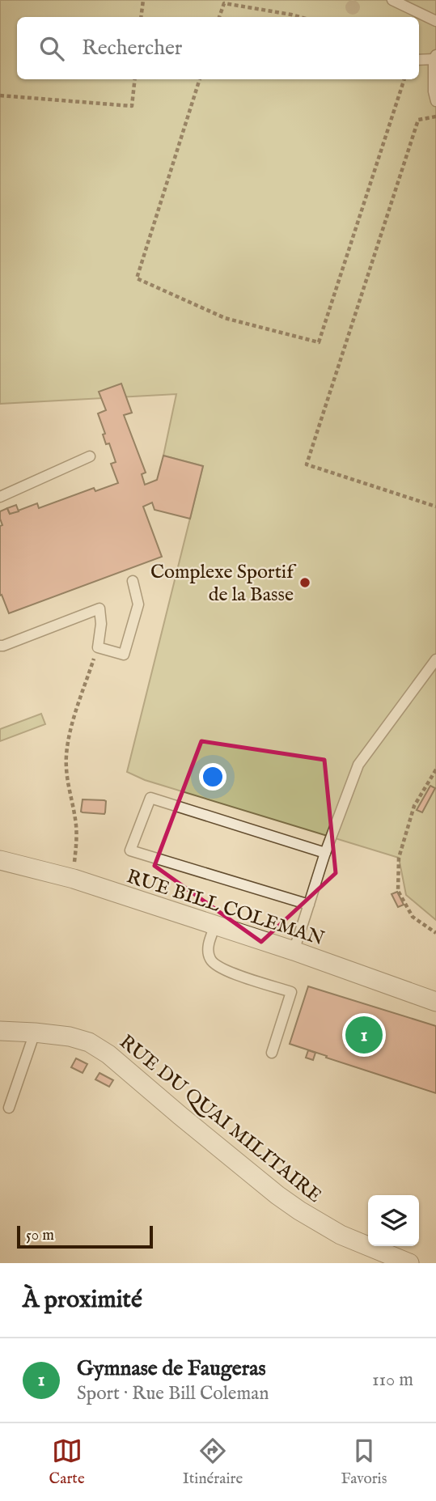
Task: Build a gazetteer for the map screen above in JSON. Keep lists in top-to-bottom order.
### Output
{
  "streets": {
    "street": ["RUE BILL COLEMAN", "RUE DU QUAI MILITAIRE"]
  },
  "places": ["Complexe Sportif de la Basse"],
  "scale_bar": "50 m",
  "page": {
    "search": "Rechercher",
    "pins": "1",
    "scale": "50 m",
    "heading": "À proximité",
    "list": [
      {
        "mark": "1",
        "name": "Gymnase de Faugeras",
        "note": "Sport · Rue Bill Coleman",
        "value": "110 m"
      }
    ],
    "nav": ["Carte", "Itinéraire", "Favoris"]
  }
}
